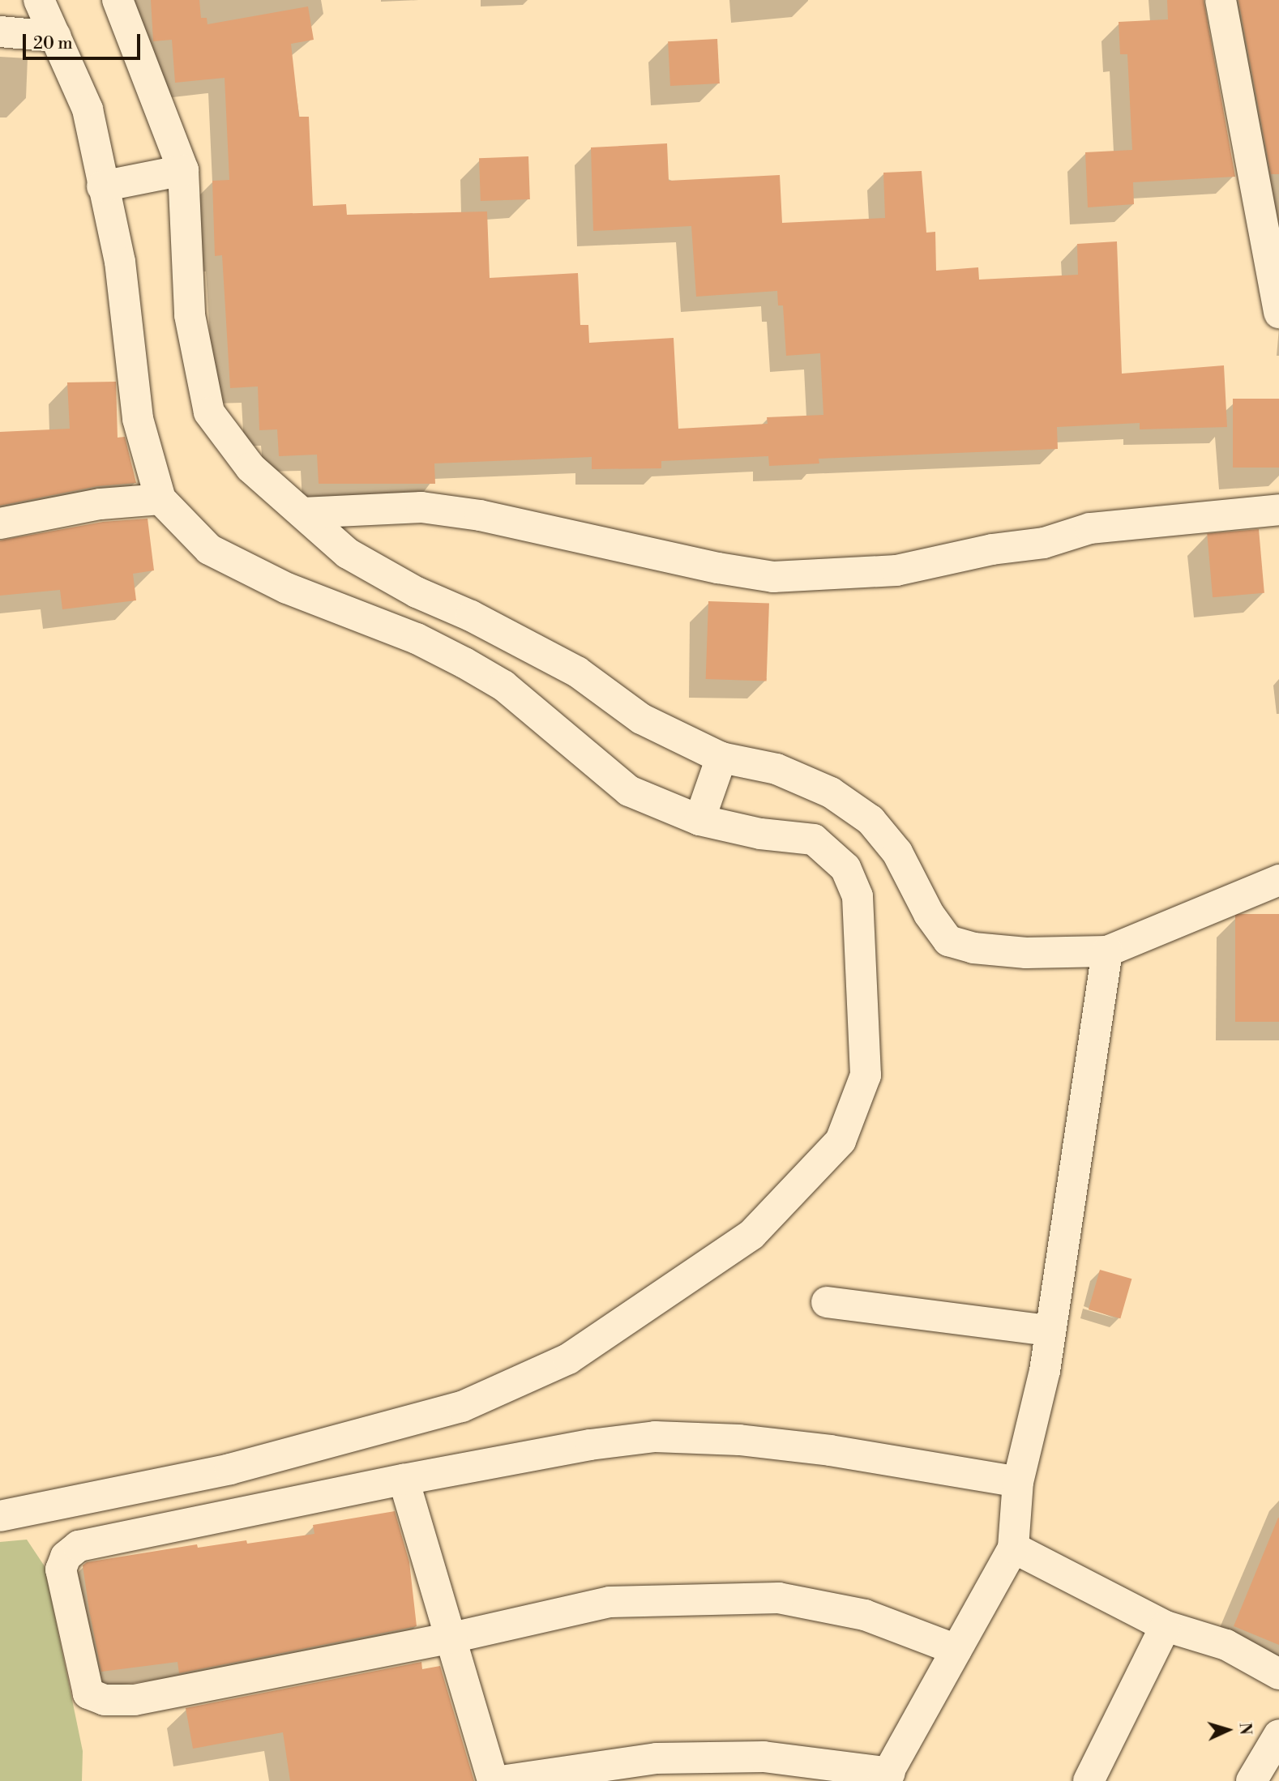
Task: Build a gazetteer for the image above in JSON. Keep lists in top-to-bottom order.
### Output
{
  "scale_bar": "20 m",
  "north": "right"
}
